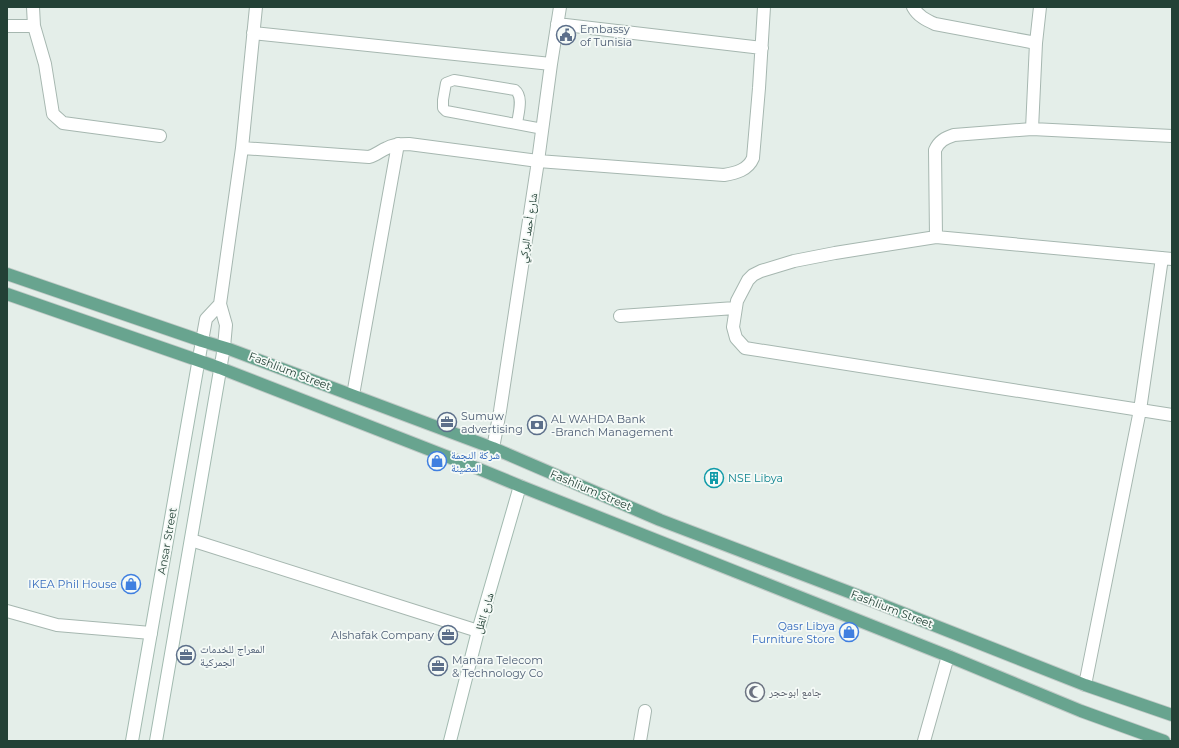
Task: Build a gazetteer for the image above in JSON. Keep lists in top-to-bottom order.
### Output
{
  "streets": {
    "main road": ["Fashlium Street"],
    "street": ["شارع أحمد البركي", "Ansar Street", "شارع الظل"]
  },
  "crossings": [
    ["شارع أحمد البركي", "Fashlium Street"],
    ["Fashlium Street", "Ansar Street"],
    ["Fashlium Street", "شارع الظل"]
  ],
  "places": {
    "public building": ["Embassy of Tunisia"],
    "office": [
      "Sumuw advertising",
      "Alshafak Company",
      "المعراج للخدمات الجمركية",
      "Manara Telecom & Technology Co"
    ],
    "bank": ["AL WAHDA Bank -Branch Management"],
    "shop": ["شركة النجمة المضيئة", "IKEA Phil House", "Qasr Libya Furniture Store"],
    "building": ["NSE Libya"],
    "mosque": ["جامع ابوحجر"]
  }
}
